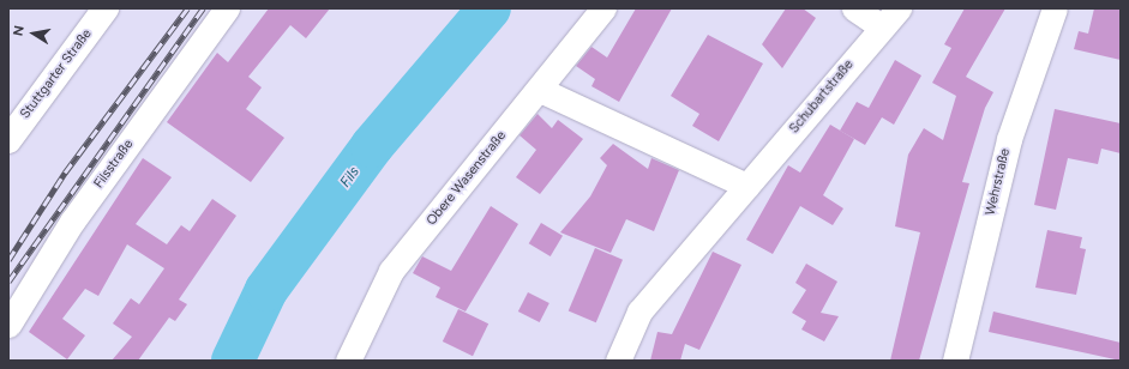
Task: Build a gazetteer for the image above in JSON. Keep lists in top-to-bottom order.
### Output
{
  "streets": {
    "main road": ["Stuttgarter Straße"],
    "street": [
      "Schubartstraße",
      "Filsstraße",
      "Obere Wasenstraße",
      "Wehrstraße"
    ]
  },
  "water": ["Fils"],
  "north": "left"
}
